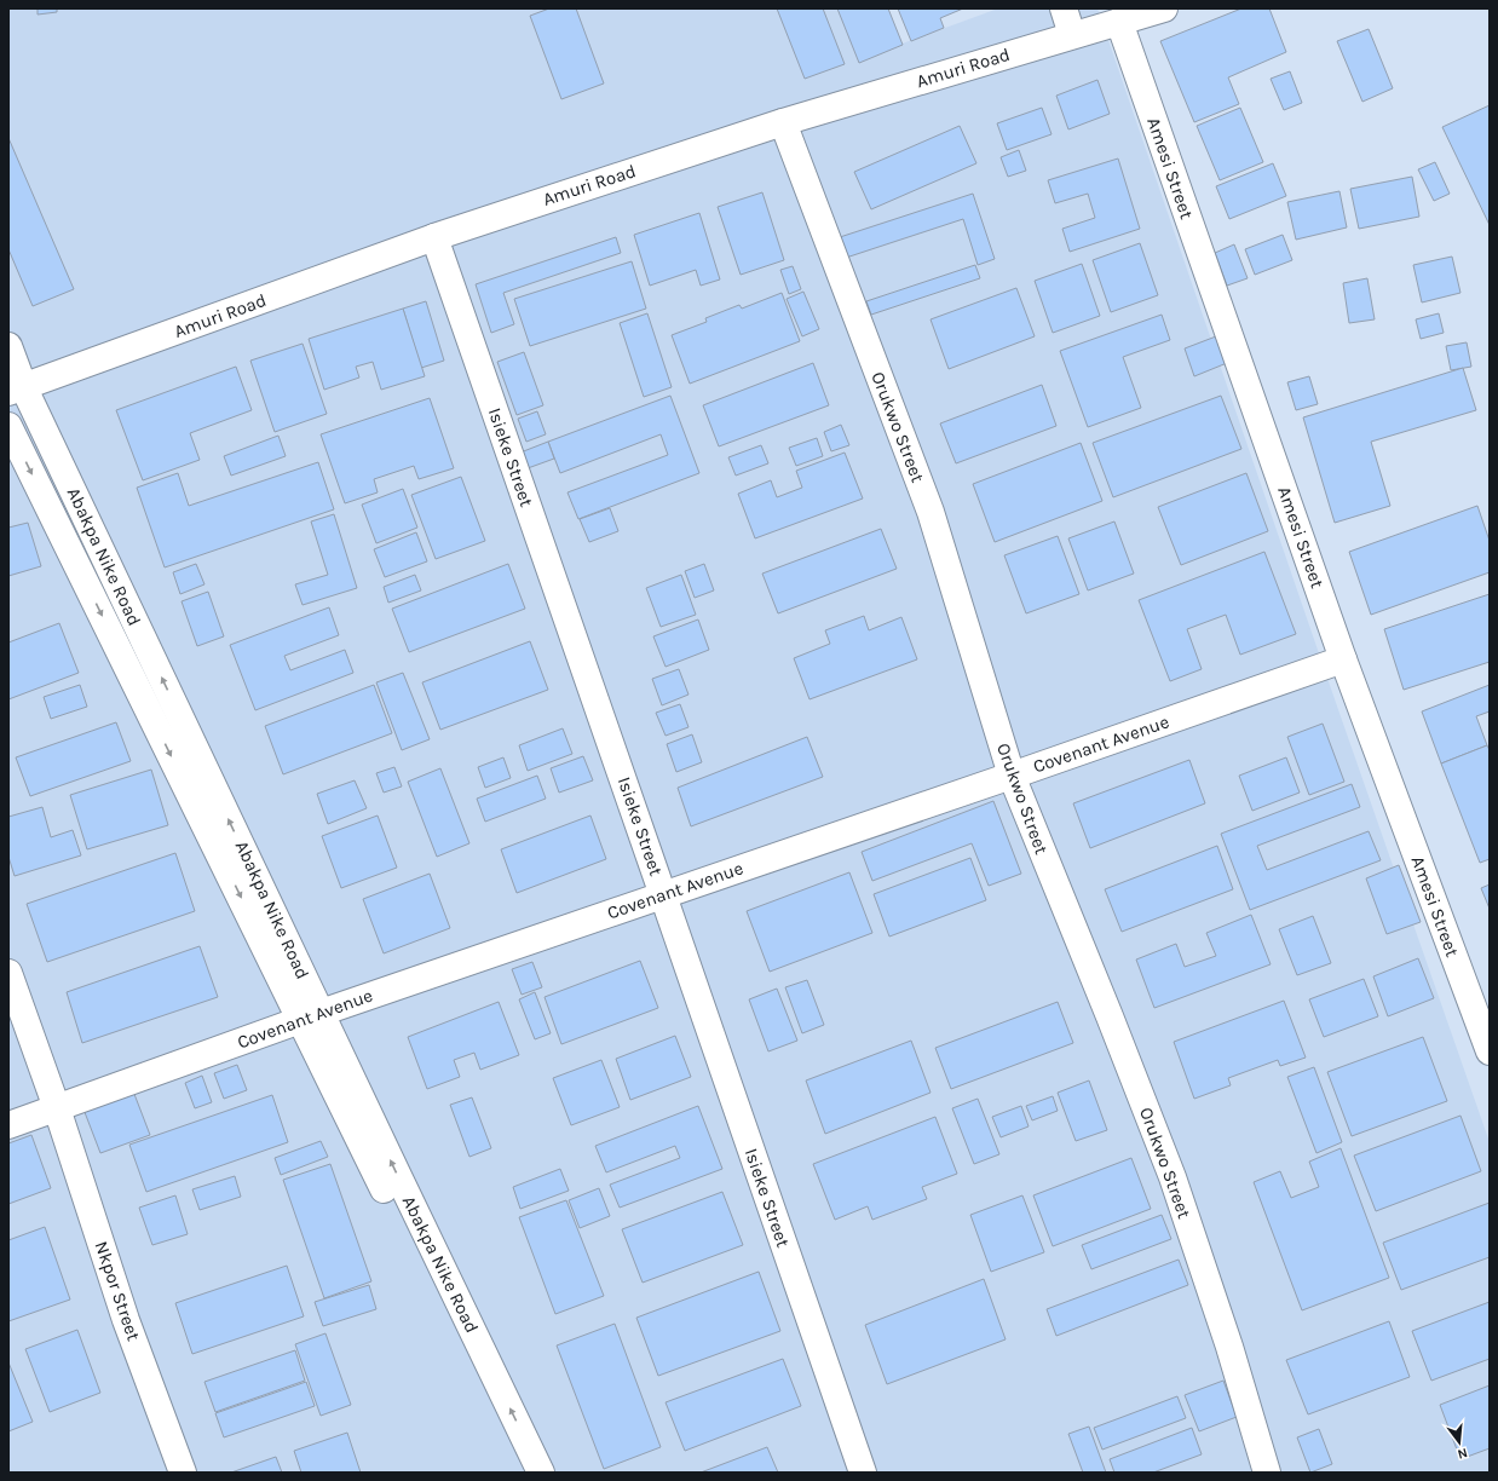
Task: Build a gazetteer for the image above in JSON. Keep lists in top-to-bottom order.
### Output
{
  "streets": {
    "street": [
      "Amuri Road",
      "Amesi Street",
      "Orukwo Street",
      "Isieke Street",
      "Abakpa Nike Road",
      "Covenant Avenue",
      "Nkpor Street"
    ]
  },
  "crossings": [
    ["Amuri Road", "Amesi Street"],
    ["Amuri Road", "Orukwo Street"],
    ["Amuri Road", "Isieke Street"],
    ["Amuri Road", "Abakpa Nike Road"],
    ["Amesi Street", "Covenant Avenue"],
    ["Orukwo Street", "Covenant Avenue"],
    ["Isieke Street", "Covenant Avenue"],
    ["Abakpa Nike Road", "Covenant Avenue"],
    ["Covenant Avenue", "Nkpor Street"]
  ],
  "north": "bottom"
}
